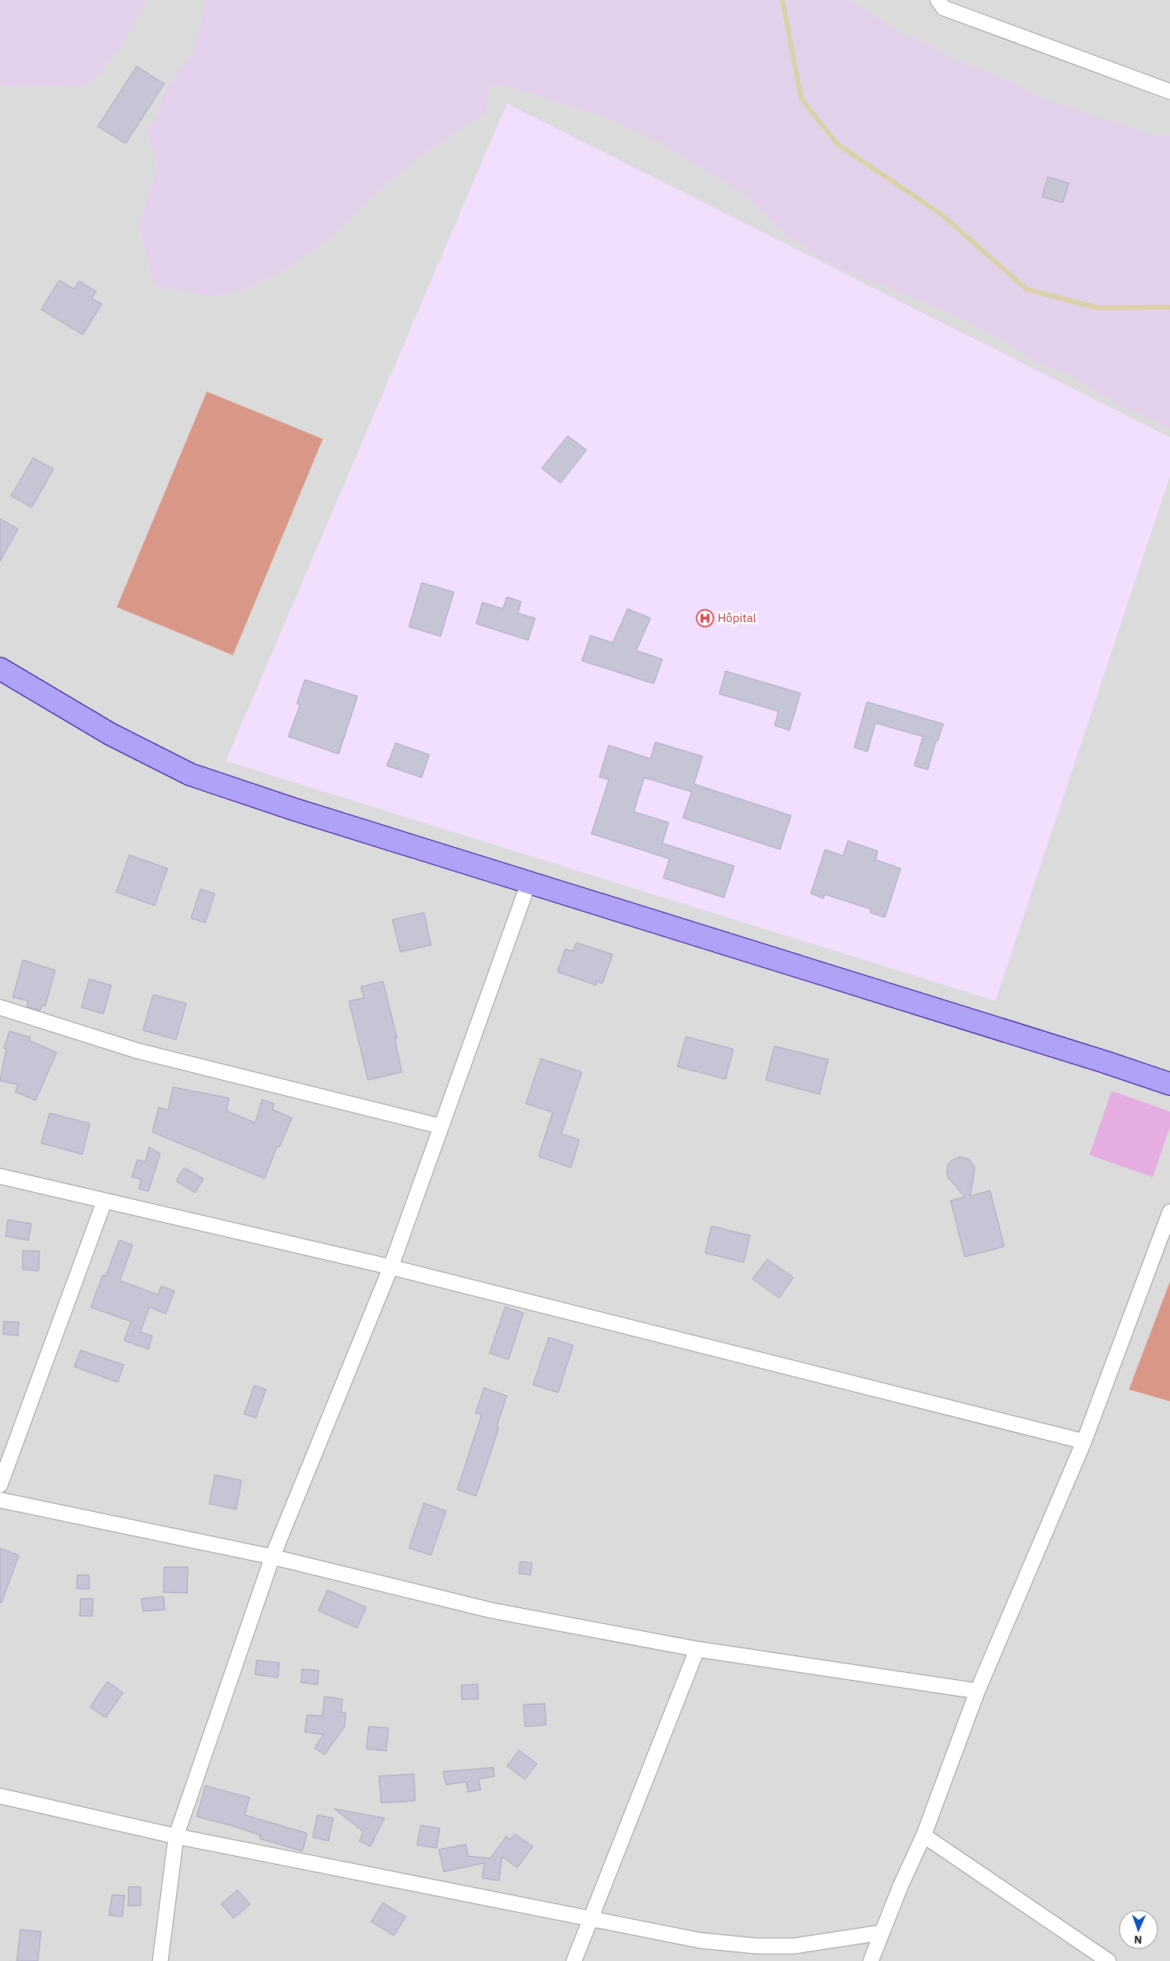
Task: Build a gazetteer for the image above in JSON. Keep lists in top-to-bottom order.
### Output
{
  "places": {
    "hospital": ["Hôpital"]
  },
  "north": "bottom"
}
